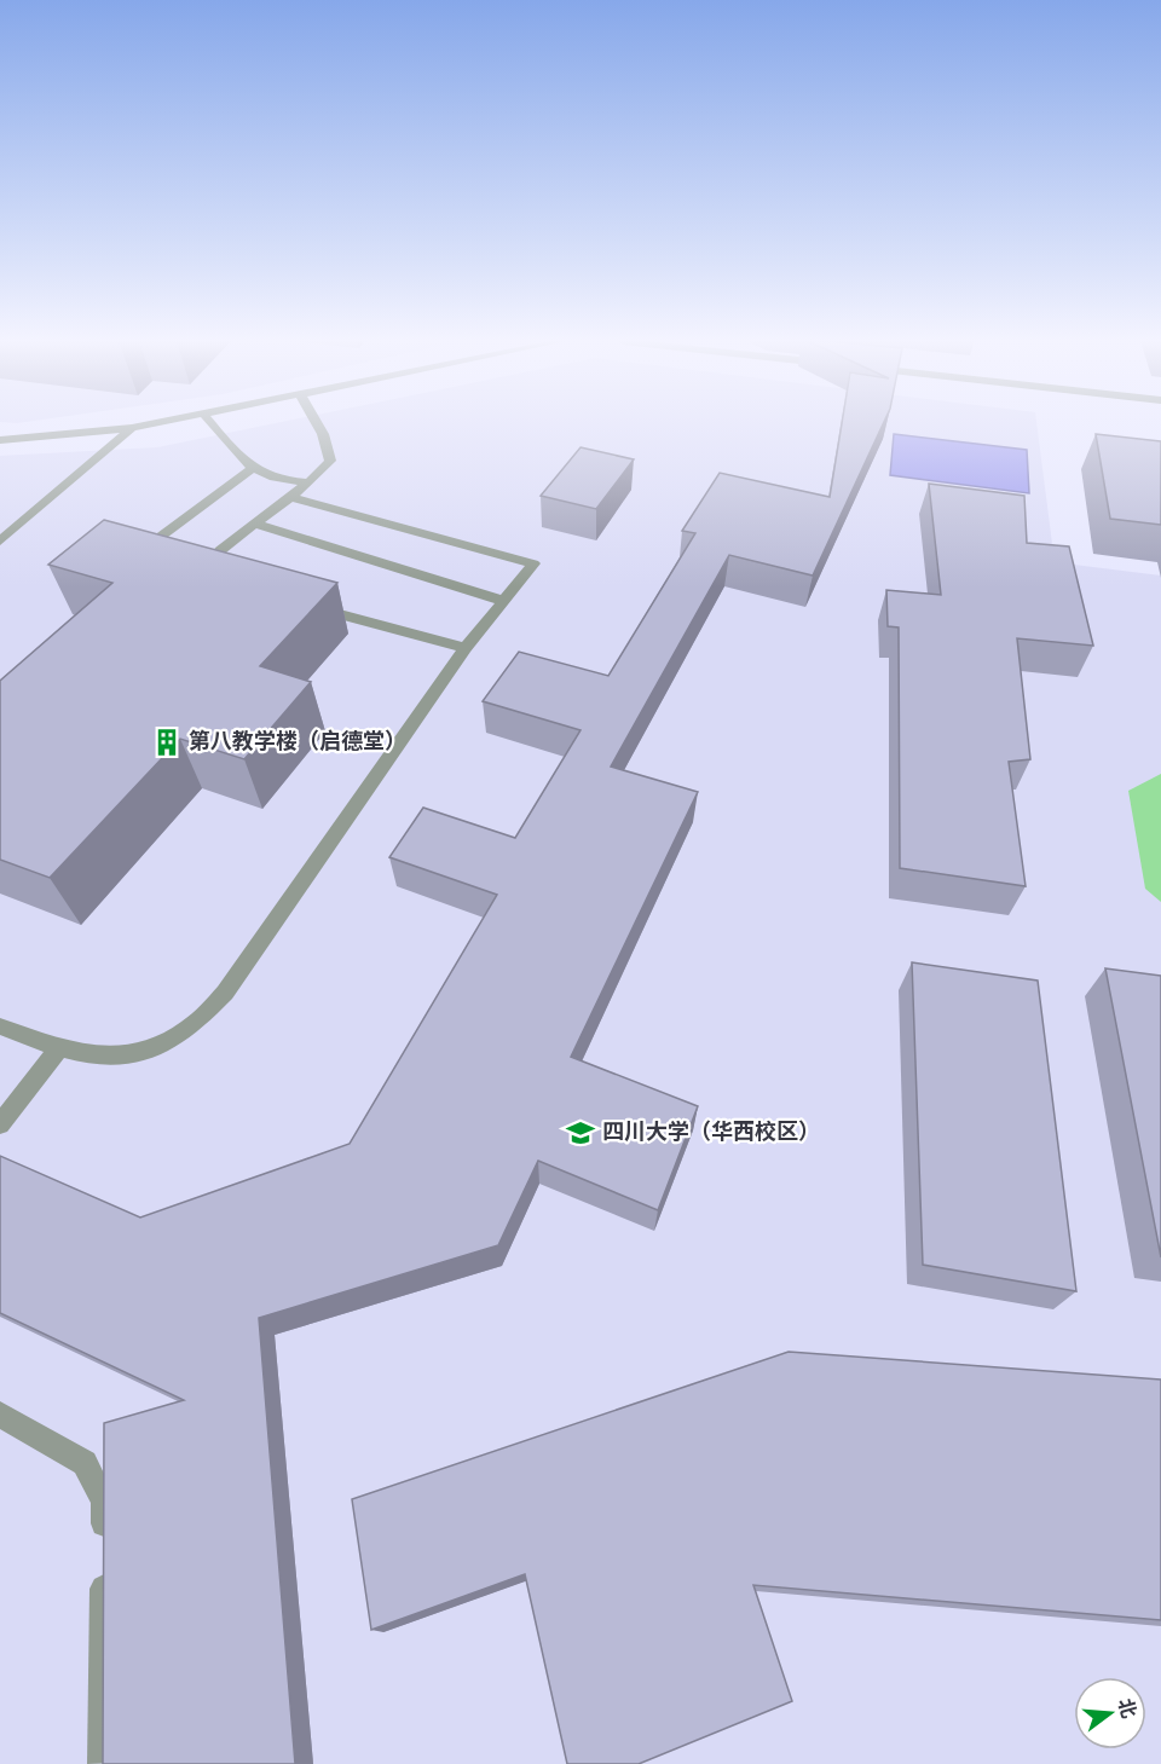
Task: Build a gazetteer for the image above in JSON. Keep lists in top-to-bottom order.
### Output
{
  "places": {
    "building": ["第八教学楼（启德堂）"],
    "school or university": ["四川大学（华西校区）"]
  },
  "north": "right"
}
